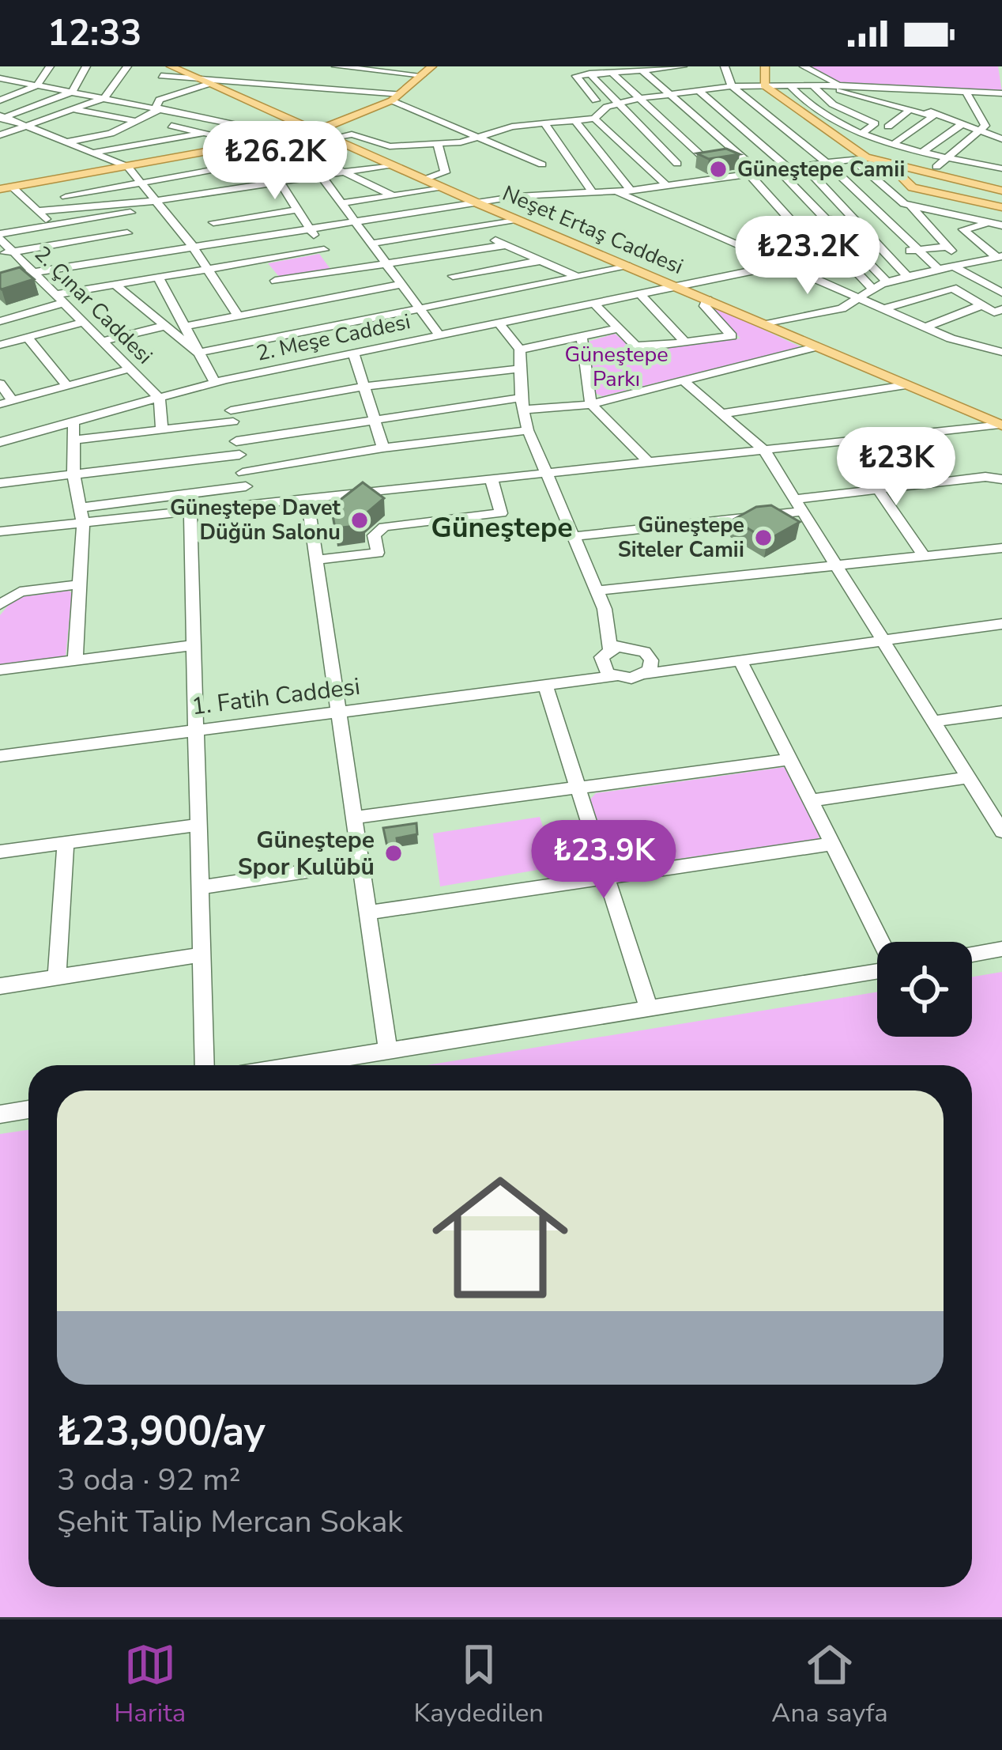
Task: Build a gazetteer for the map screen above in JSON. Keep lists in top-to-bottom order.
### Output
{
  "streets": {
    "main road": ["Neşet Ertaş Caddesi"],
    "street": ["2. Çınar Caddesi", "2. Meşe Caddesi", "1. Fatih Caddesi"]
  },
  "crossings": [
    ["Neşet Ertaş Caddesi", "2. Meşe Caddesi"],
    ["2. Çınar Caddesi", "2. Meşe Caddesi"]
  ],
  "districts": ["Güneştepe"],
  "parks": ["Güneştepe Parkı"],
  "places": [
    "Güneştepe Camii",
    "Güneştepe Davet Düğün Salonu",
    "Güneştepe Siteler Camii",
    "Güneştepe Spor Kulübü"
  ],
  "page": {
    "status": "12:33",
    "price": [
      "₺26.2K",
      "₺23.2K",
      "₺23K",
      "₺23.9K"
    ],
    "list": [
      {
        "name": "₺23,900/ay",
        "note": "3 oda · 92 m² · Şehit Talip Mercan Sokak"
      }
    ],
    "tabs": ["Harita", "Kaydedilen", "Ana sayfa"]
  }
}
